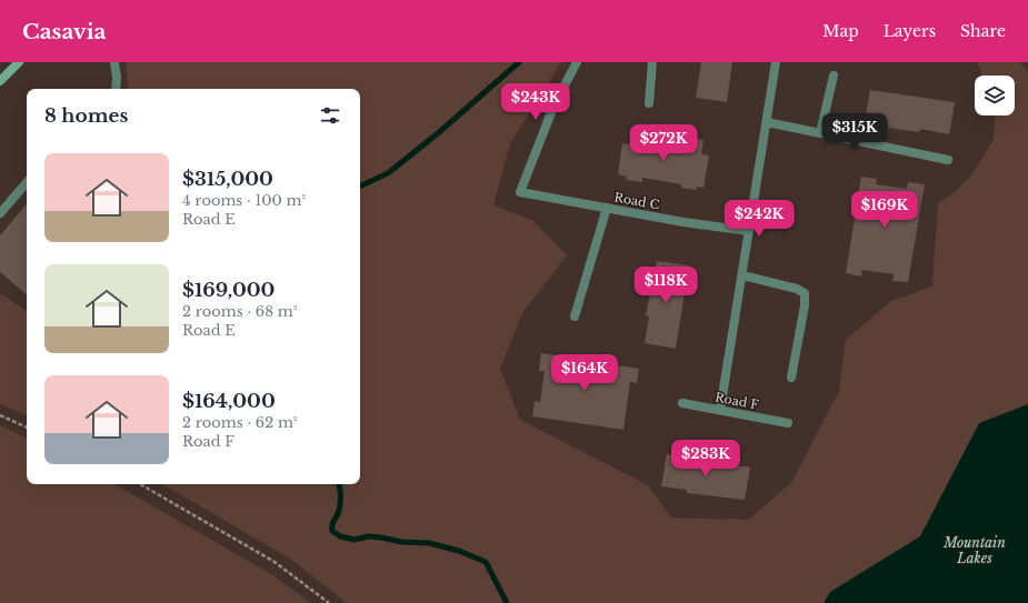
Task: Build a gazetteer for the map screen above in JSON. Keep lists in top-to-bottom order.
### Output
{
  "streets": {
    "street": ["Road C", "Road F"]
  },
  "water": ["Mountain Lakes"],
  "page": {
    "header": "Casavia",
    "nav": ["Map", "Layers", "Share"],
    "price": [
      "$243K",
      "$315K",
      "$272K",
      "$169K",
      "$242K",
      "$118K",
      "$164K",
      "$283K"
    ],
    "heading": "8 homes",
    "list": [
      {
        "name": "$315,000",
        "note": "4 rooms · 100 m² · Road E"
      },
      {
        "name": "$169,000",
        "note": "2 rooms · 68 m² · Road E"
      },
      {
        "name": "$164,000",
        "note": "2 rooms · 62 m² · Road F"
      }
    ]
  }
}
